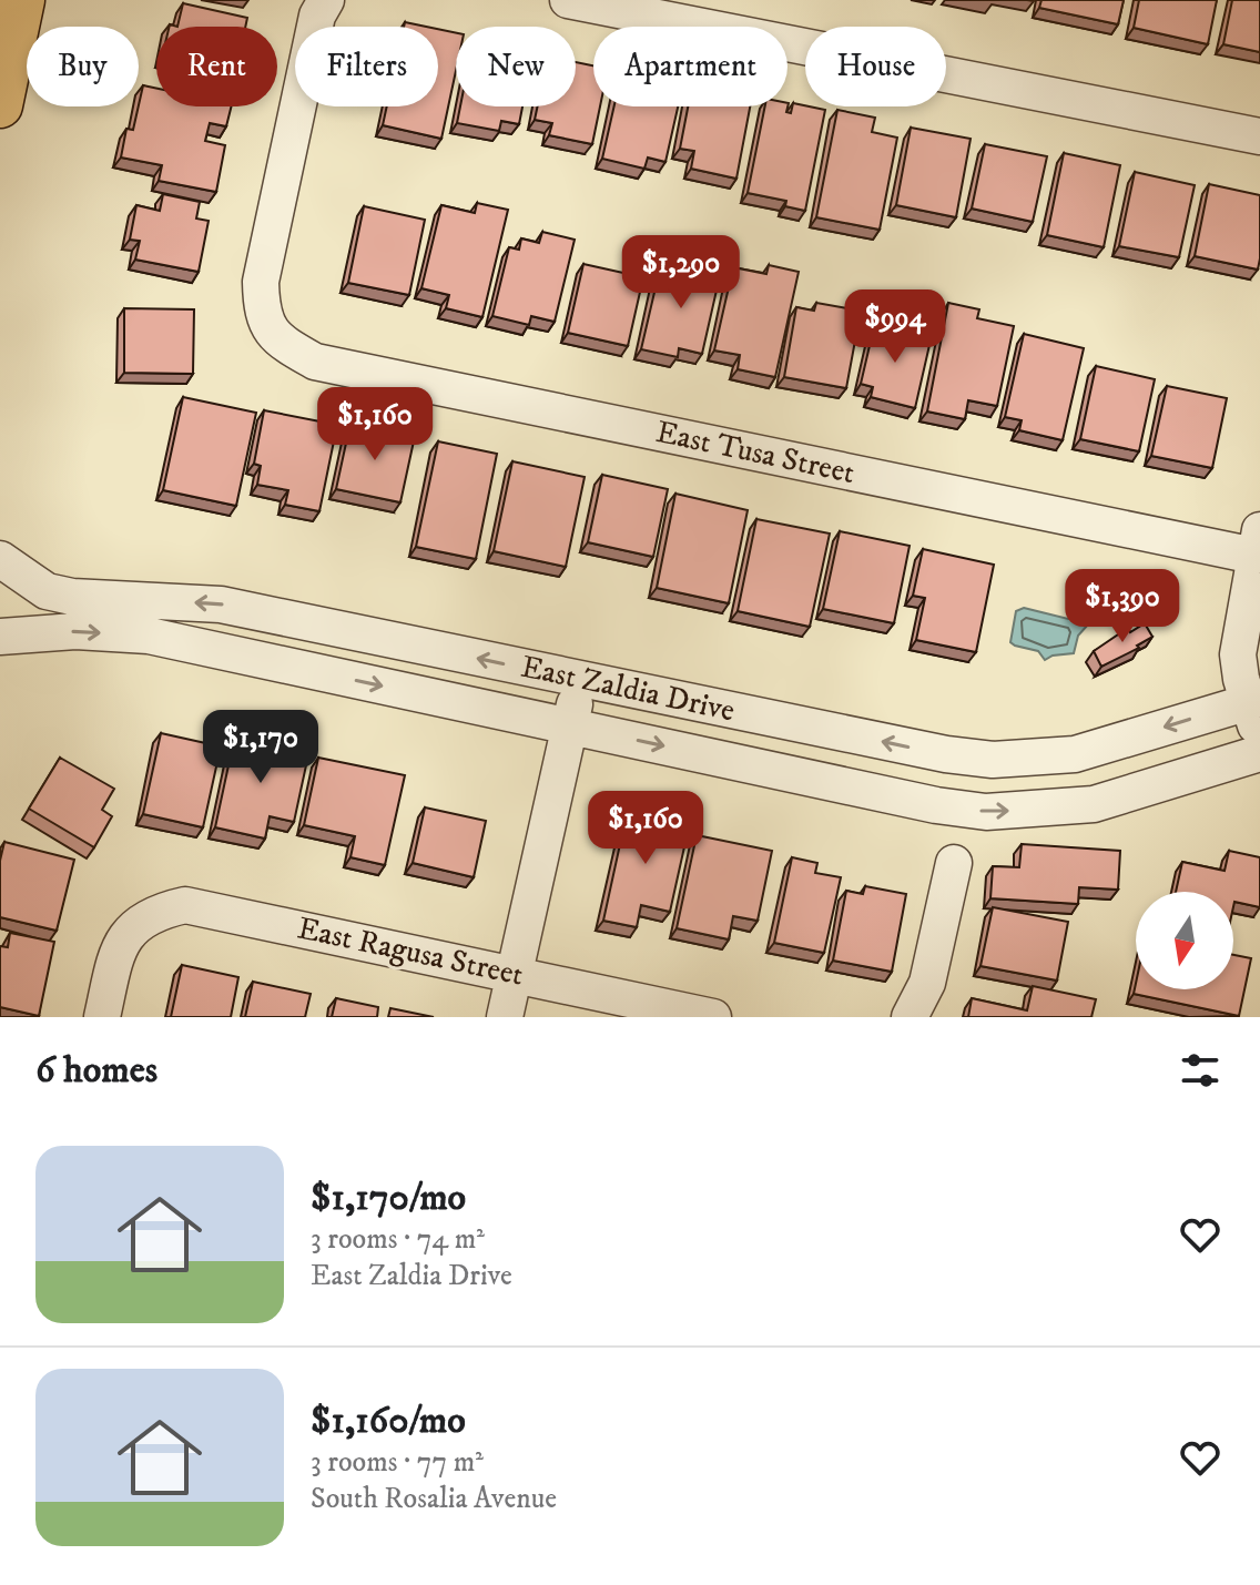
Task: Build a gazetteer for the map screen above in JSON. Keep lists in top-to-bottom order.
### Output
{
  "streets": {
    "street": ["East Tusa Street", "East Zaldia Drive", "East Ragusa Street"]
  },
  "north": "bottom",
  "page": {
    "chip": [
      "Buy",
      "Rent",
      "Filters",
      "New",
      "Apartment",
      "House"
    ],
    "price": [
      "$1,290",
      "$994",
      "$1,160",
      "$1,390",
      "$1,170",
      "$1,160"
    ],
    "heading": "6 homes",
    "list": [
      {
        "name": "$1,170/mo",
        "note": "3 rooms · 74 m² · East Zaldia Drive"
      },
      {
        "name": "$1,160/mo",
        "note": "3 rooms · 77 m² · South Rosalia Avenue"
      }
    ]
  }
}
